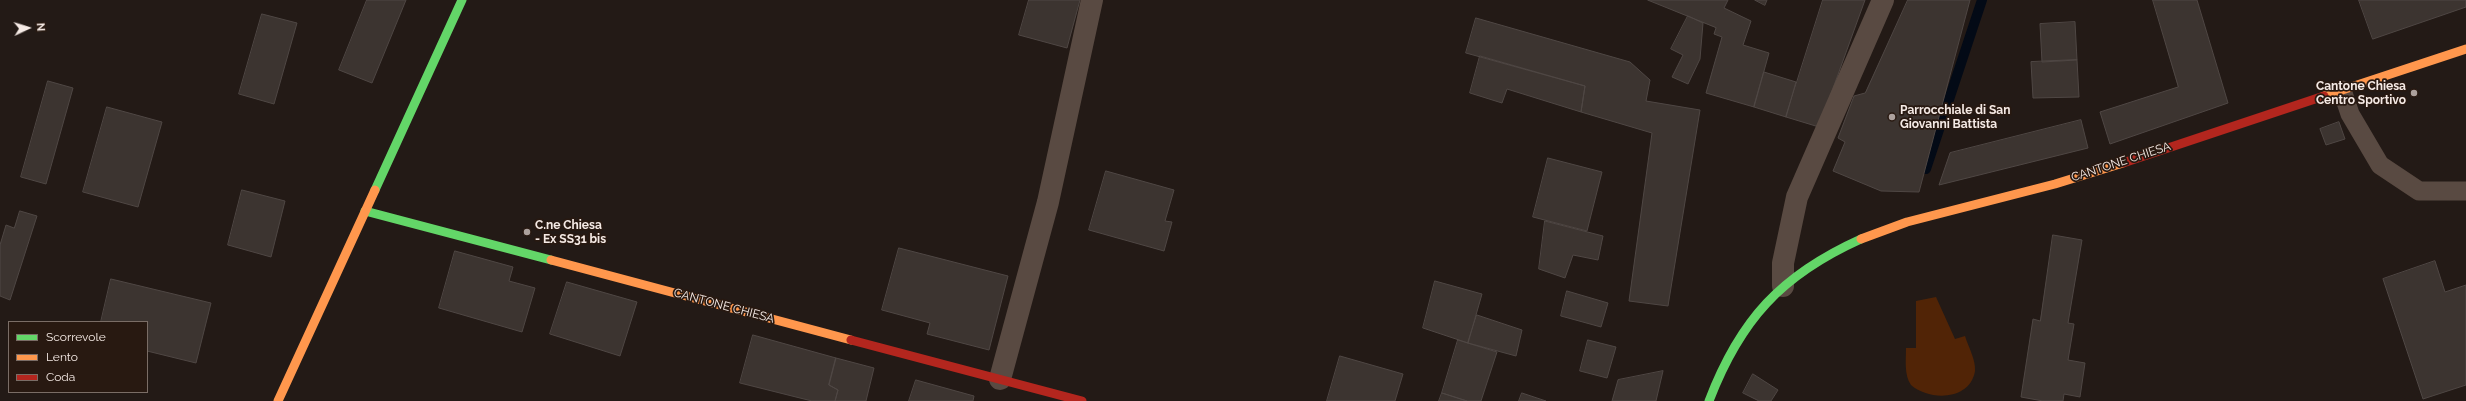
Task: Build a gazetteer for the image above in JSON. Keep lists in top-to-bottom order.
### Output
{
  "streets": {
    "street": ["CANTONE CHIESA"]
  },
  "places": ["Cantone Chiesa Centro Sportivo", "Parrocchiale di San Giovanni Battista", "C.ne Chiesa - Ex SS31 bis"],
  "legend": ["Scorrevole", "Lento", "Coda"],
  "north": "right"
}
